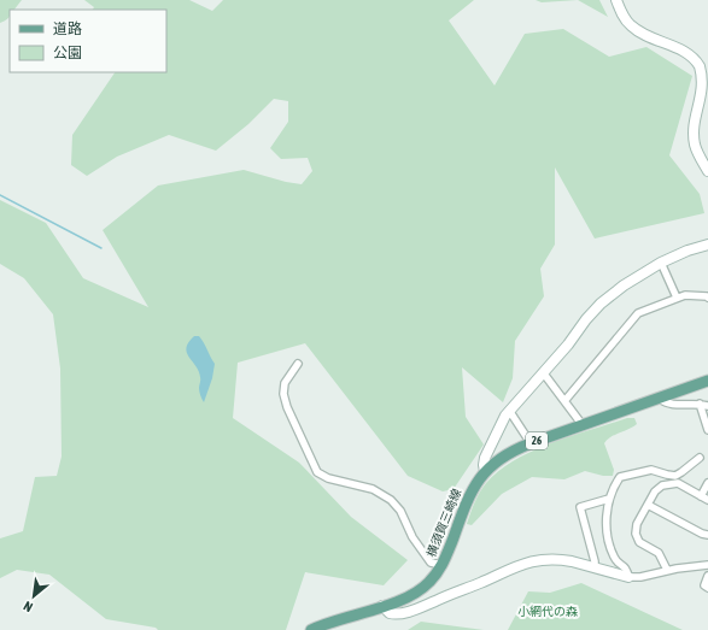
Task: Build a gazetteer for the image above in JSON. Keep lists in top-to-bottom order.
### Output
{
  "streets": {
    "main road": ["26", "横須賀三崎線"]
  },
  "parks": ["小網代の森"],
  "legend": ["道路", "公園"],
  "north": "bottom left"
}
